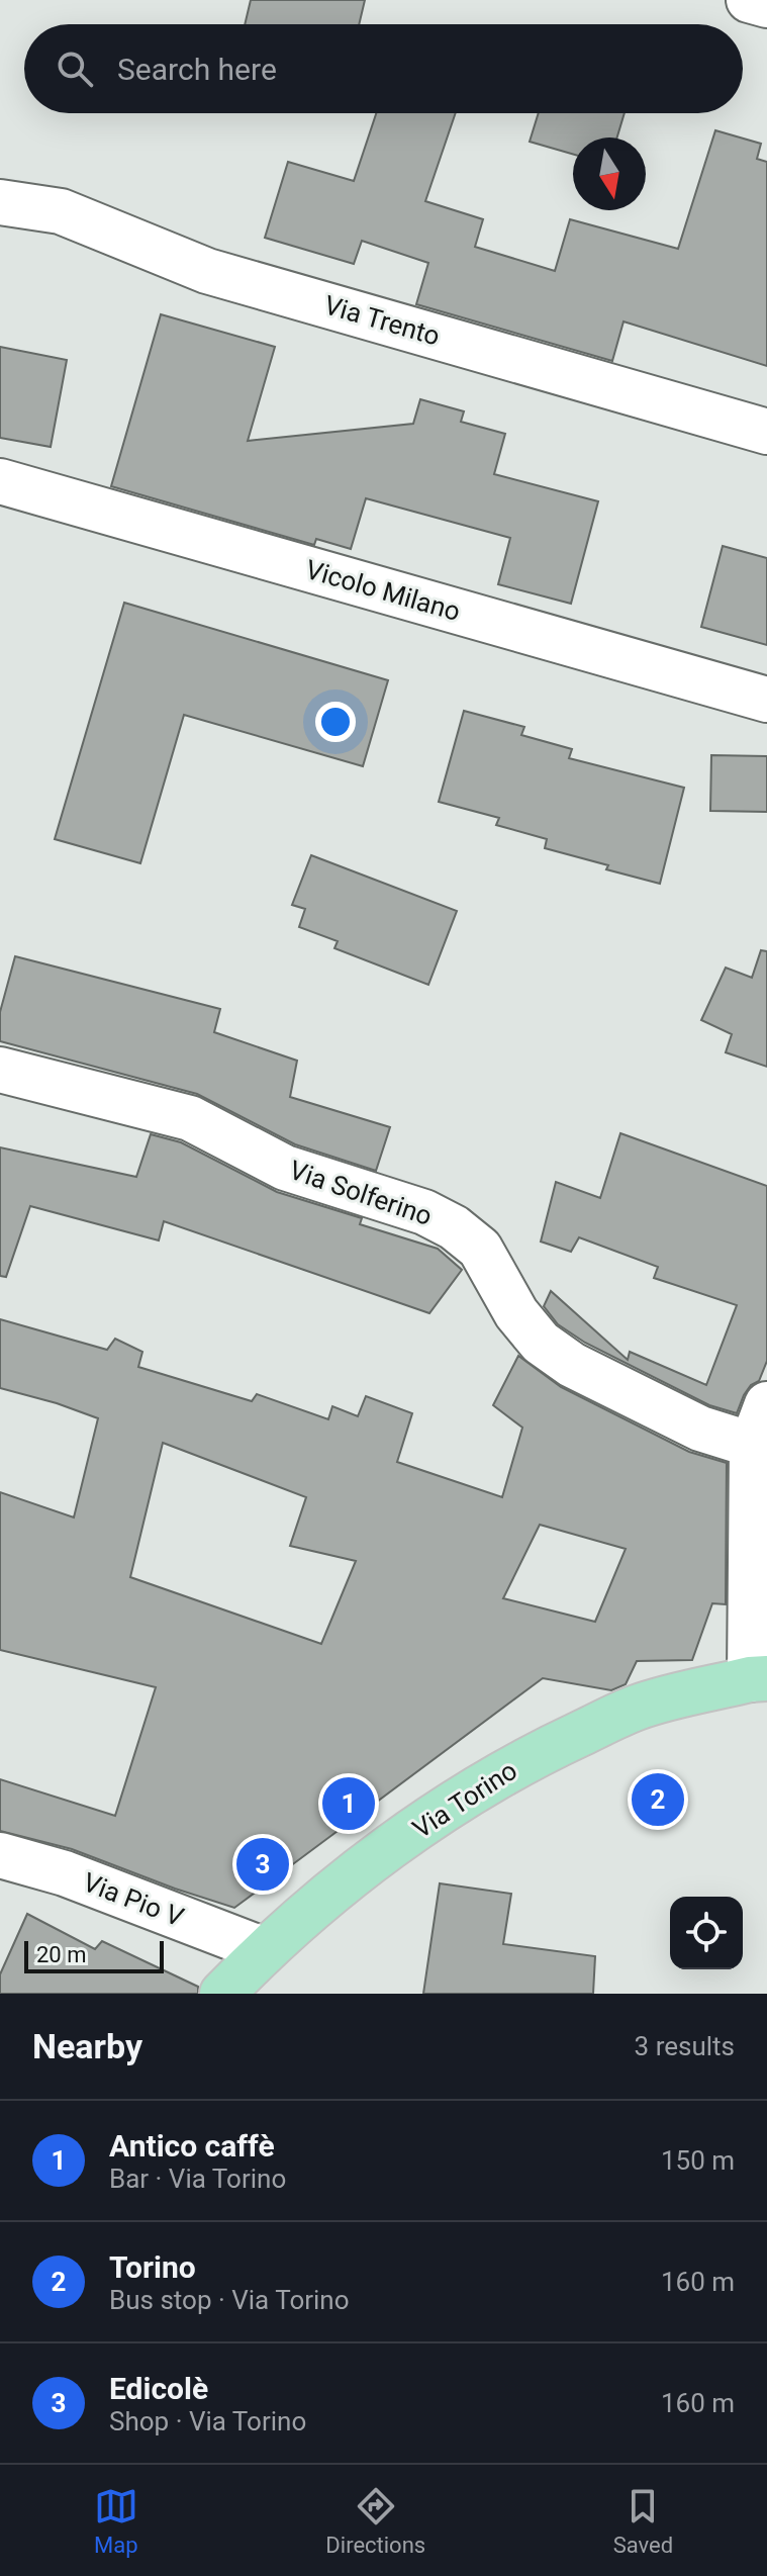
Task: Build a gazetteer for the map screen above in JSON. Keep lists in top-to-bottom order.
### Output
{
  "streets": {
    "main road": ["Via Torino"],
    "street": [
      "Via Trento",
      "Vicolo Milano",
      "Via Solferino",
      "Via Pio V"
    ]
  },
  "crossings": [
    ["Via Torino", "Via Pio V"]
  ],
  "scale_bar": "20 m",
  "north": "bottom",
  "page": {
    "search": "Search here",
    "pins": ["2", "1", "3"],
    "scale": "20 m",
    "heading": ["Nearby", "3 results"],
    "list": [
      {
        "mark": "1",
        "name": "Antico caffè",
        "note": "Bar · Via Torino",
        "value": "150 m"
      },
      {
        "mark": "2",
        "name": "Torino",
        "note": "Bus stop · Via Torino",
        "value": "160 m"
      },
      {
        "mark": "3",
        "name": "Edicolè",
        "note": "Shop · Via Torino",
        "value": "160 m"
      }
    ],
    "nav": ["Map", "Directions", "Saved"]
  }
}
